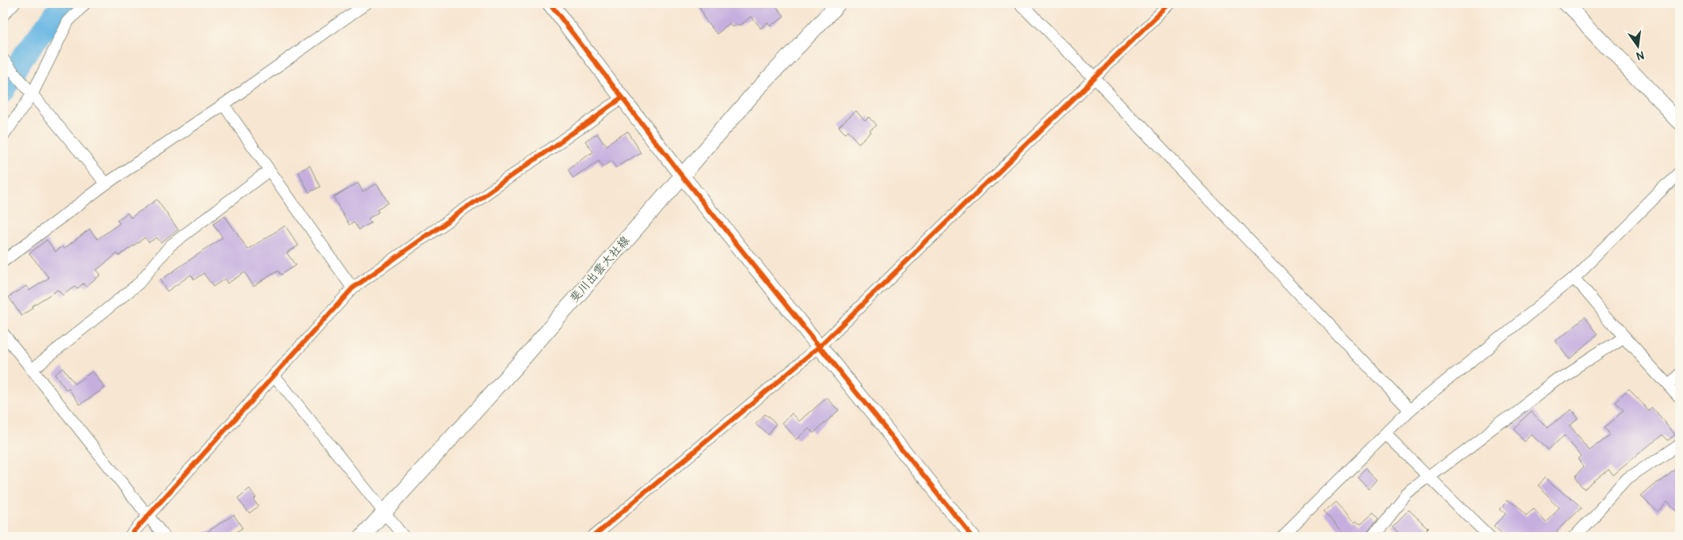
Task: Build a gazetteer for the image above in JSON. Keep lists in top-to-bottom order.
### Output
{
  "streets": {
    "street": ["斐川出雲大社線"]
  },
  "north": "bottom"
}
